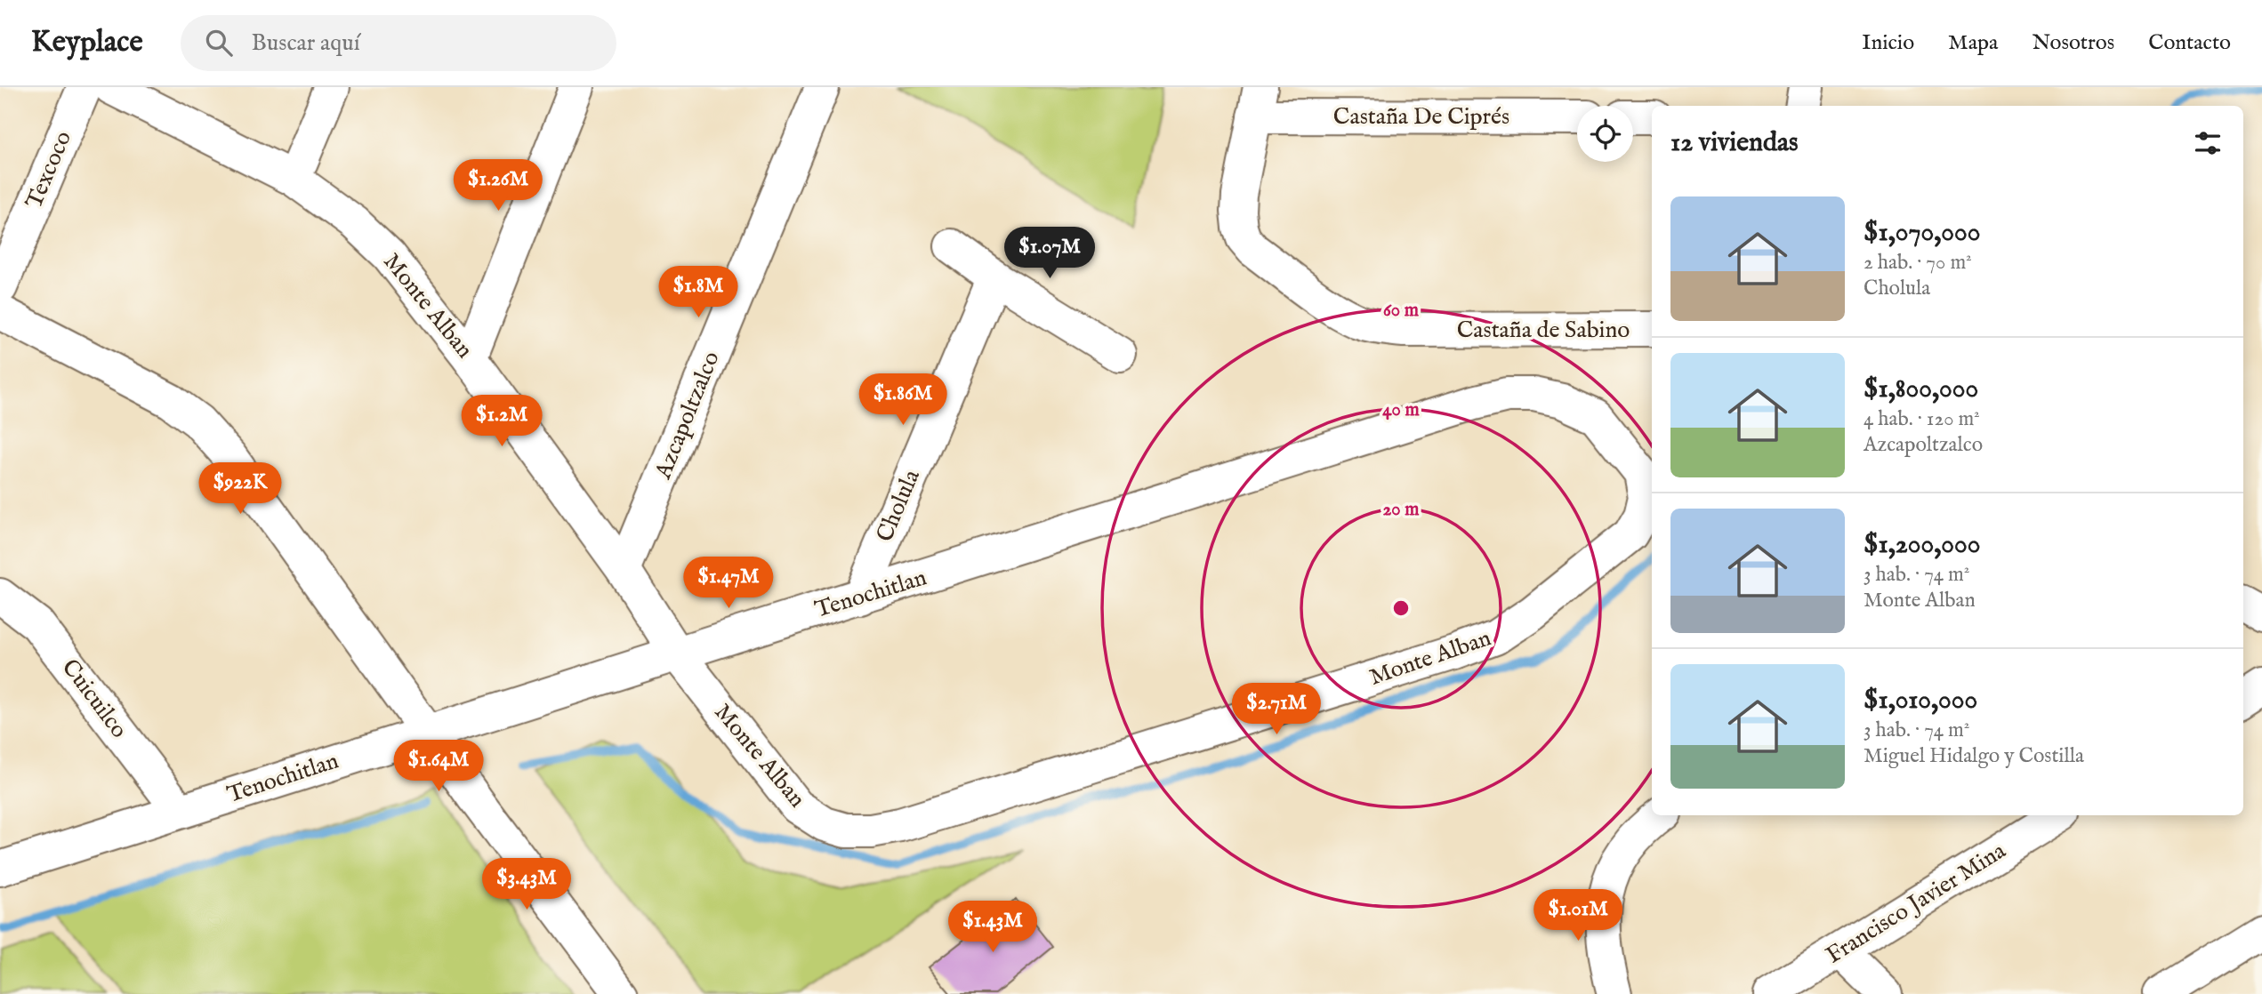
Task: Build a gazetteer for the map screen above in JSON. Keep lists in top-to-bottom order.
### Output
{
  "streets": {
    "street": [
      "Castaña De Ciprés",
      "Texcoco",
      "Monte Alban",
      "Castaña de Sabino",
      "Azcapoltzalco",
      "Cholula",
      "Tenochitlan",
      "Cuicuilco",
      "Francisco Javier Mina"
    ]
  },
  "crossings": [
    ["Castaña De Ciprés", "Castaña de Sabino"],
    ["Monte Alban", "Azcapoltzalco"],
    ["Monte Alban", "Tenochitlan"],
    ["Cholula", "Tenochitlan"],
    ["Tenochitlan", "Cuicuilco"]
  ],
  "page": {
    "header": "Keyplace",
    "search": "Buscar aquí",
    "nav": [
      "Inicio",
      "Mapa",
      "Nosotros",
      "Contacto"
    ],
    "heading": "12 viviendas",
    "price": [
      "$1.26M",
      "$1.07M",
      "$1.8M",
      "$1.86M",
      "$1.2M",
      "$922K",
      "$1.47M",
      "$2.71M",
      "$1.64M",
      "$3.43M",
      "$1.01M",
      "$1.43M"
    ],
    "list": [
      {
        "name": "$1,070,000",
        "note": "2 hab. · 70 m² · Cholula"
      },
      {
        "name": "$1,800,000",
        "note": "4 hab. · 120 m² · Azcapoltzalco"
      },
      {
        "name": "$1,200,000",
        "note": "3 hab. · 74 m² · Monte Alban"
      },
      {
        "name": "$1,010,000",
        "note": "3 hab. · 74 m² · Miguel Hidalgo y Costilla"
      }
    ]
  },
  "rings": ["60 m", "40 m", "20 m"]
}
